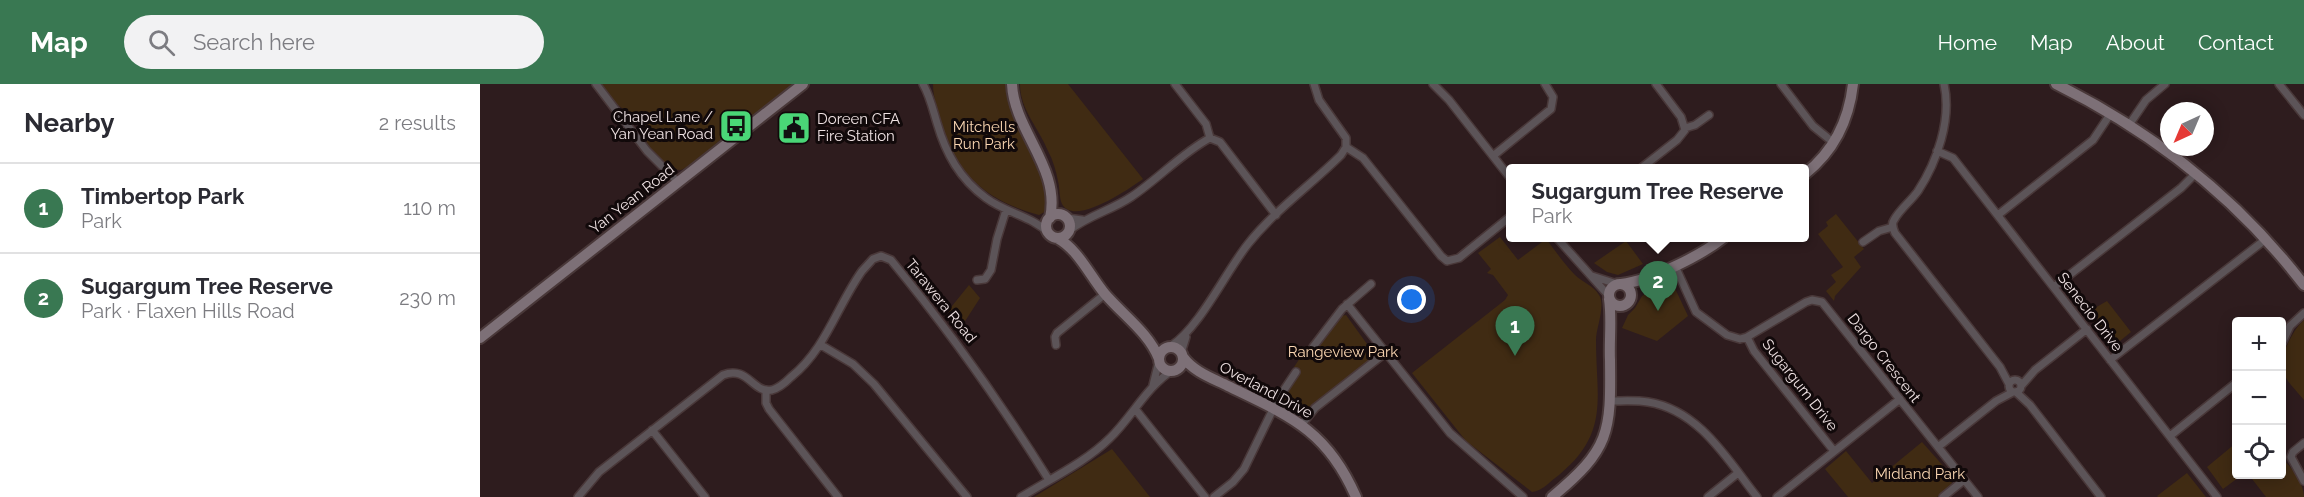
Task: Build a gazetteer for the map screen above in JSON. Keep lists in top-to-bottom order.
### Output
{
  "streets": {
    "street": [
      "Yan Yean Road",
      "Tarawera Road",
      "Senecio Drive",
      "Dargo Crescent",
      "Sugargum Drive",
      "Overland Drive"
    ]
  },
  "crossings": [
    ["Dargo Crescent", "Sugargum Drive"]
  ],
  "parks": ["Mitchells Run Park", "Rangeview Park", "Midland Park"],
  "places": {
    "bus stop": ["Chapel Lane / Yan Yean Road"],
    "public building": ["Doreen CFA Fire Station"]
  },
  "north": "bottom left",
  "page": {
    "header": "Map",
    "search": "Search here",
    "nav": [
      "Home",
      "Map",
      "About",
      "Contact"
    ],
    "heading": ["Nearby", "2 results"],
    "list": [
      {
        "mark": "1",
        "name": "Timbertop Park",
        "note": "Park",
        "value": "110 m"
      },
      {
        "mark": "2",
        "name": "Sugargum Tree Reserve",
        "note": "Park · Flaxen Hills Road",
        "value": "230 m"
      }
    ],
    "popup": ["Sugargum Tree Reserve", "Park"],
    "pins": ["2", "1"],
    "map_buttons": ["+", "−"]
  }
}
